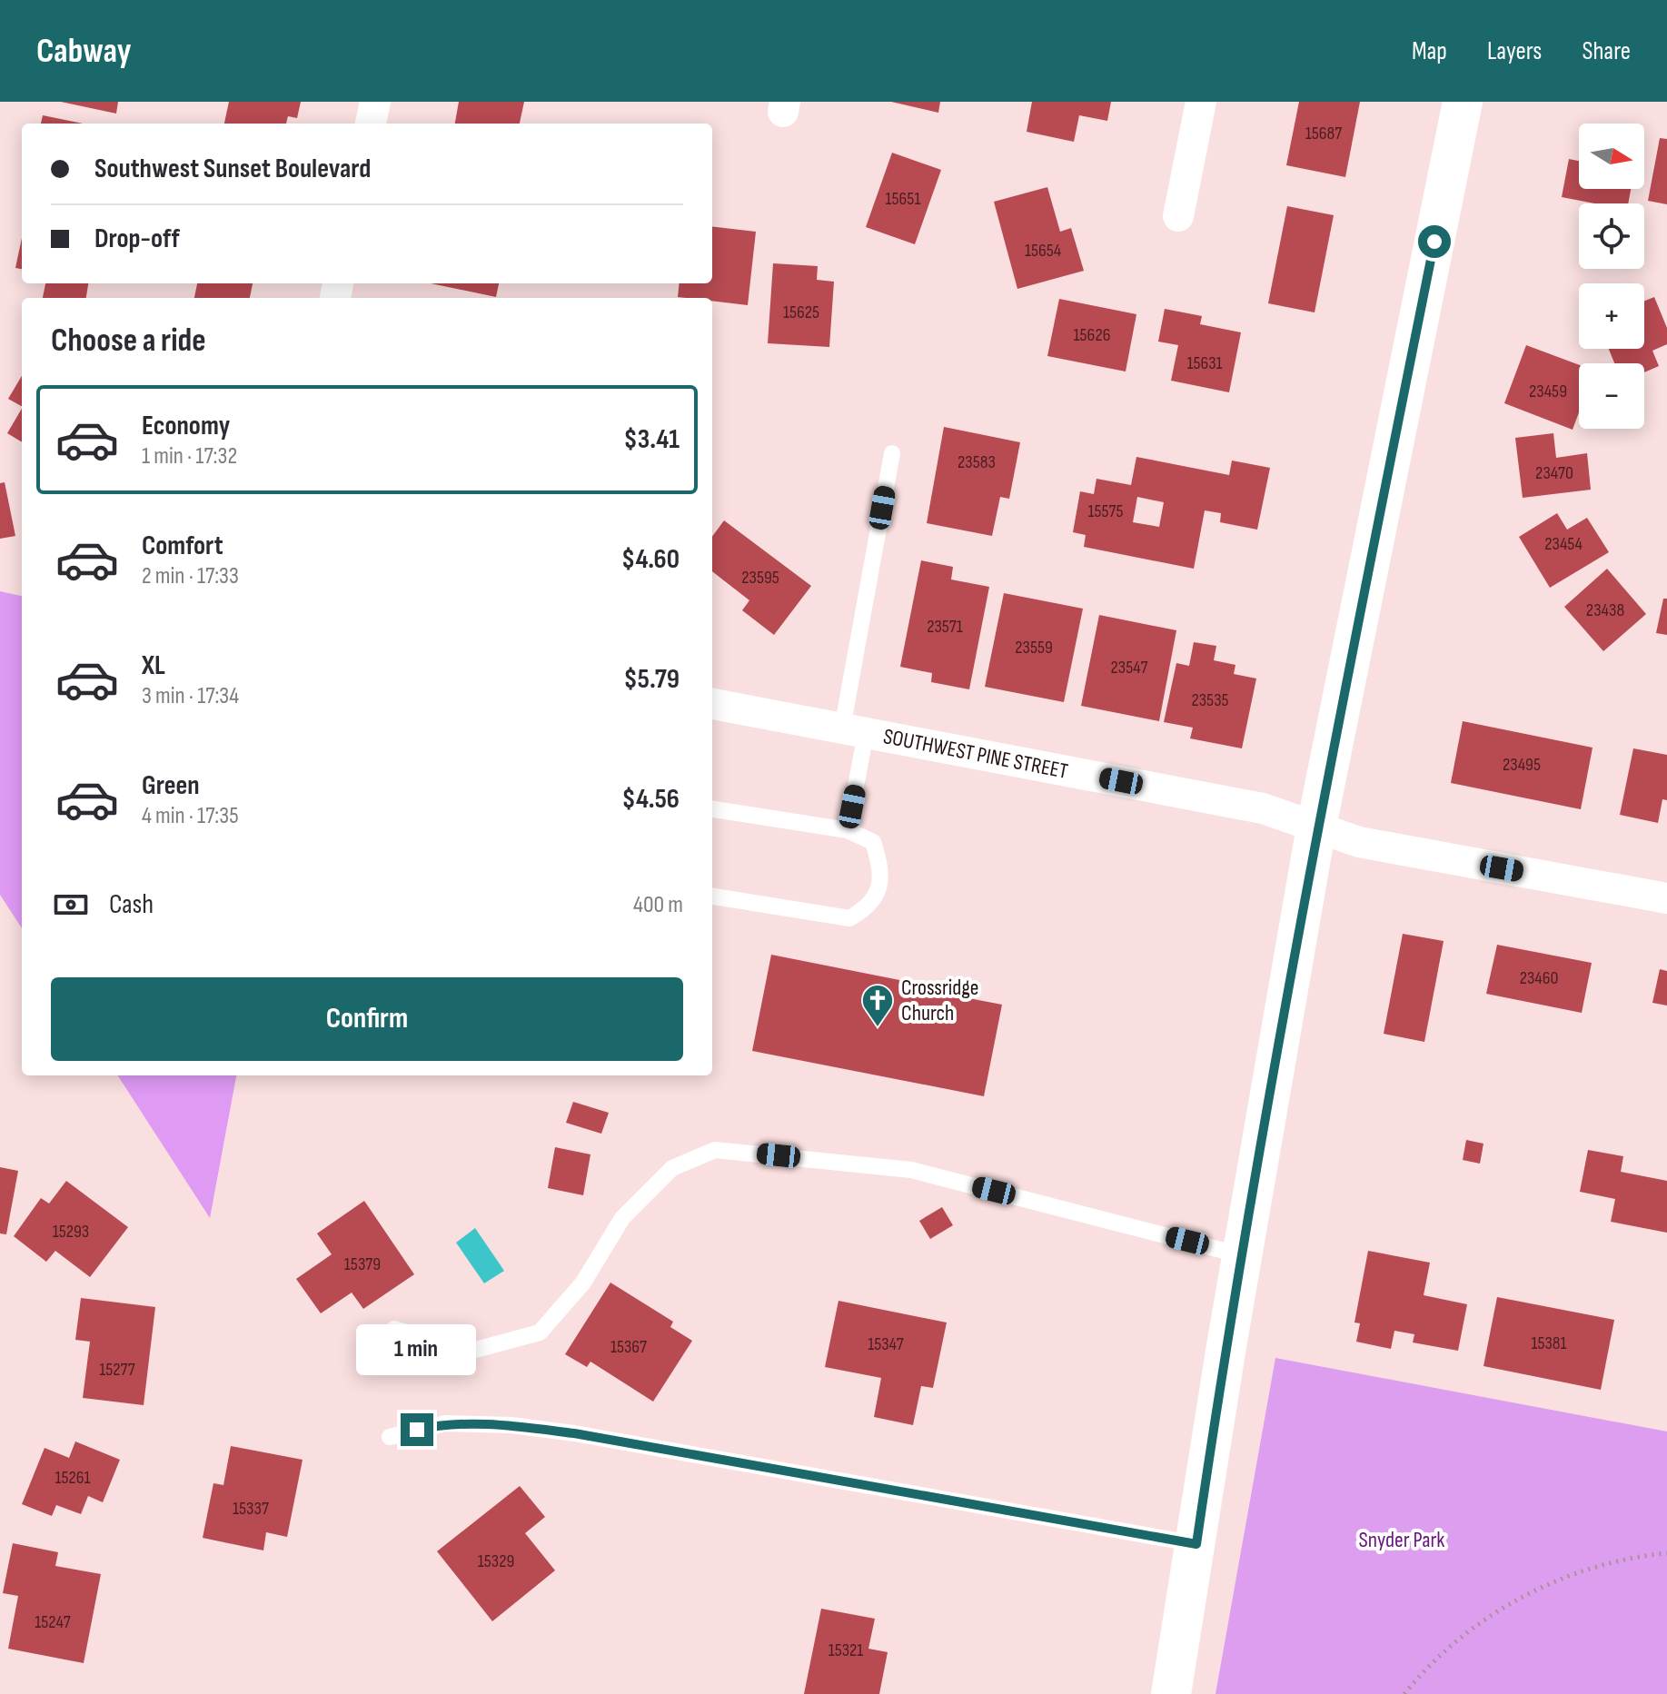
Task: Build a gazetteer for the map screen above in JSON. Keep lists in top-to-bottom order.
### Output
{
  "streets": {
    "street": ["SOUTHWEST PINE STREET"]
  },
  "parks": ["Snyder Park"],
  "places": {
    "church": ["Crossridge Church"]
  },
  "house_numbers": [
    "15687",
    "15651",
    "15654",
    "15625",
    "15626",
    "15631",
    "23459",
    "23583",
    "23470",
    "15575",
    "23454",
    "23595",
    "23438",
    "23571",
    "23559",
    "23547",
    "23535",
    "23495",
    "23460",
    "15293",
    "15379",
    "15381",
    "15347",
    "15367",
    "15277",
    "15261",
    "15337",
    "15329",
    "15247",
    "15321"
  ],
  "north": "right",
  "page": {
    "header": "Cabway",
    "nav": ["Map", "Layers", "Share"],
    "map_buttons": ["+", "−"],
    "banner": ["Southwest Sunset Boulevard", "Drop-off"],
    "heading": "Choose a ride",
    "list": [
      {
        "name": "Economy",
        "note": "1 min · 17:32",
        "value": "$3.41"
      },
      {
        "name": "Comfort",
        "note": "2 min · 17:33",
        "value": "$4.60"
      },
      {
        "name": "XL",
        "note": "3 min · 17:34",
        "value": "$5.79"
      },
      {
        "name": "Green",
        "note": "4 min · 17:35",
        "value": "$4.56"
      }
    ],
    "pay": ["Cash", "400 m"],
    "buttons": "Confirm",
    "bubble": "1 min"
  }
}
